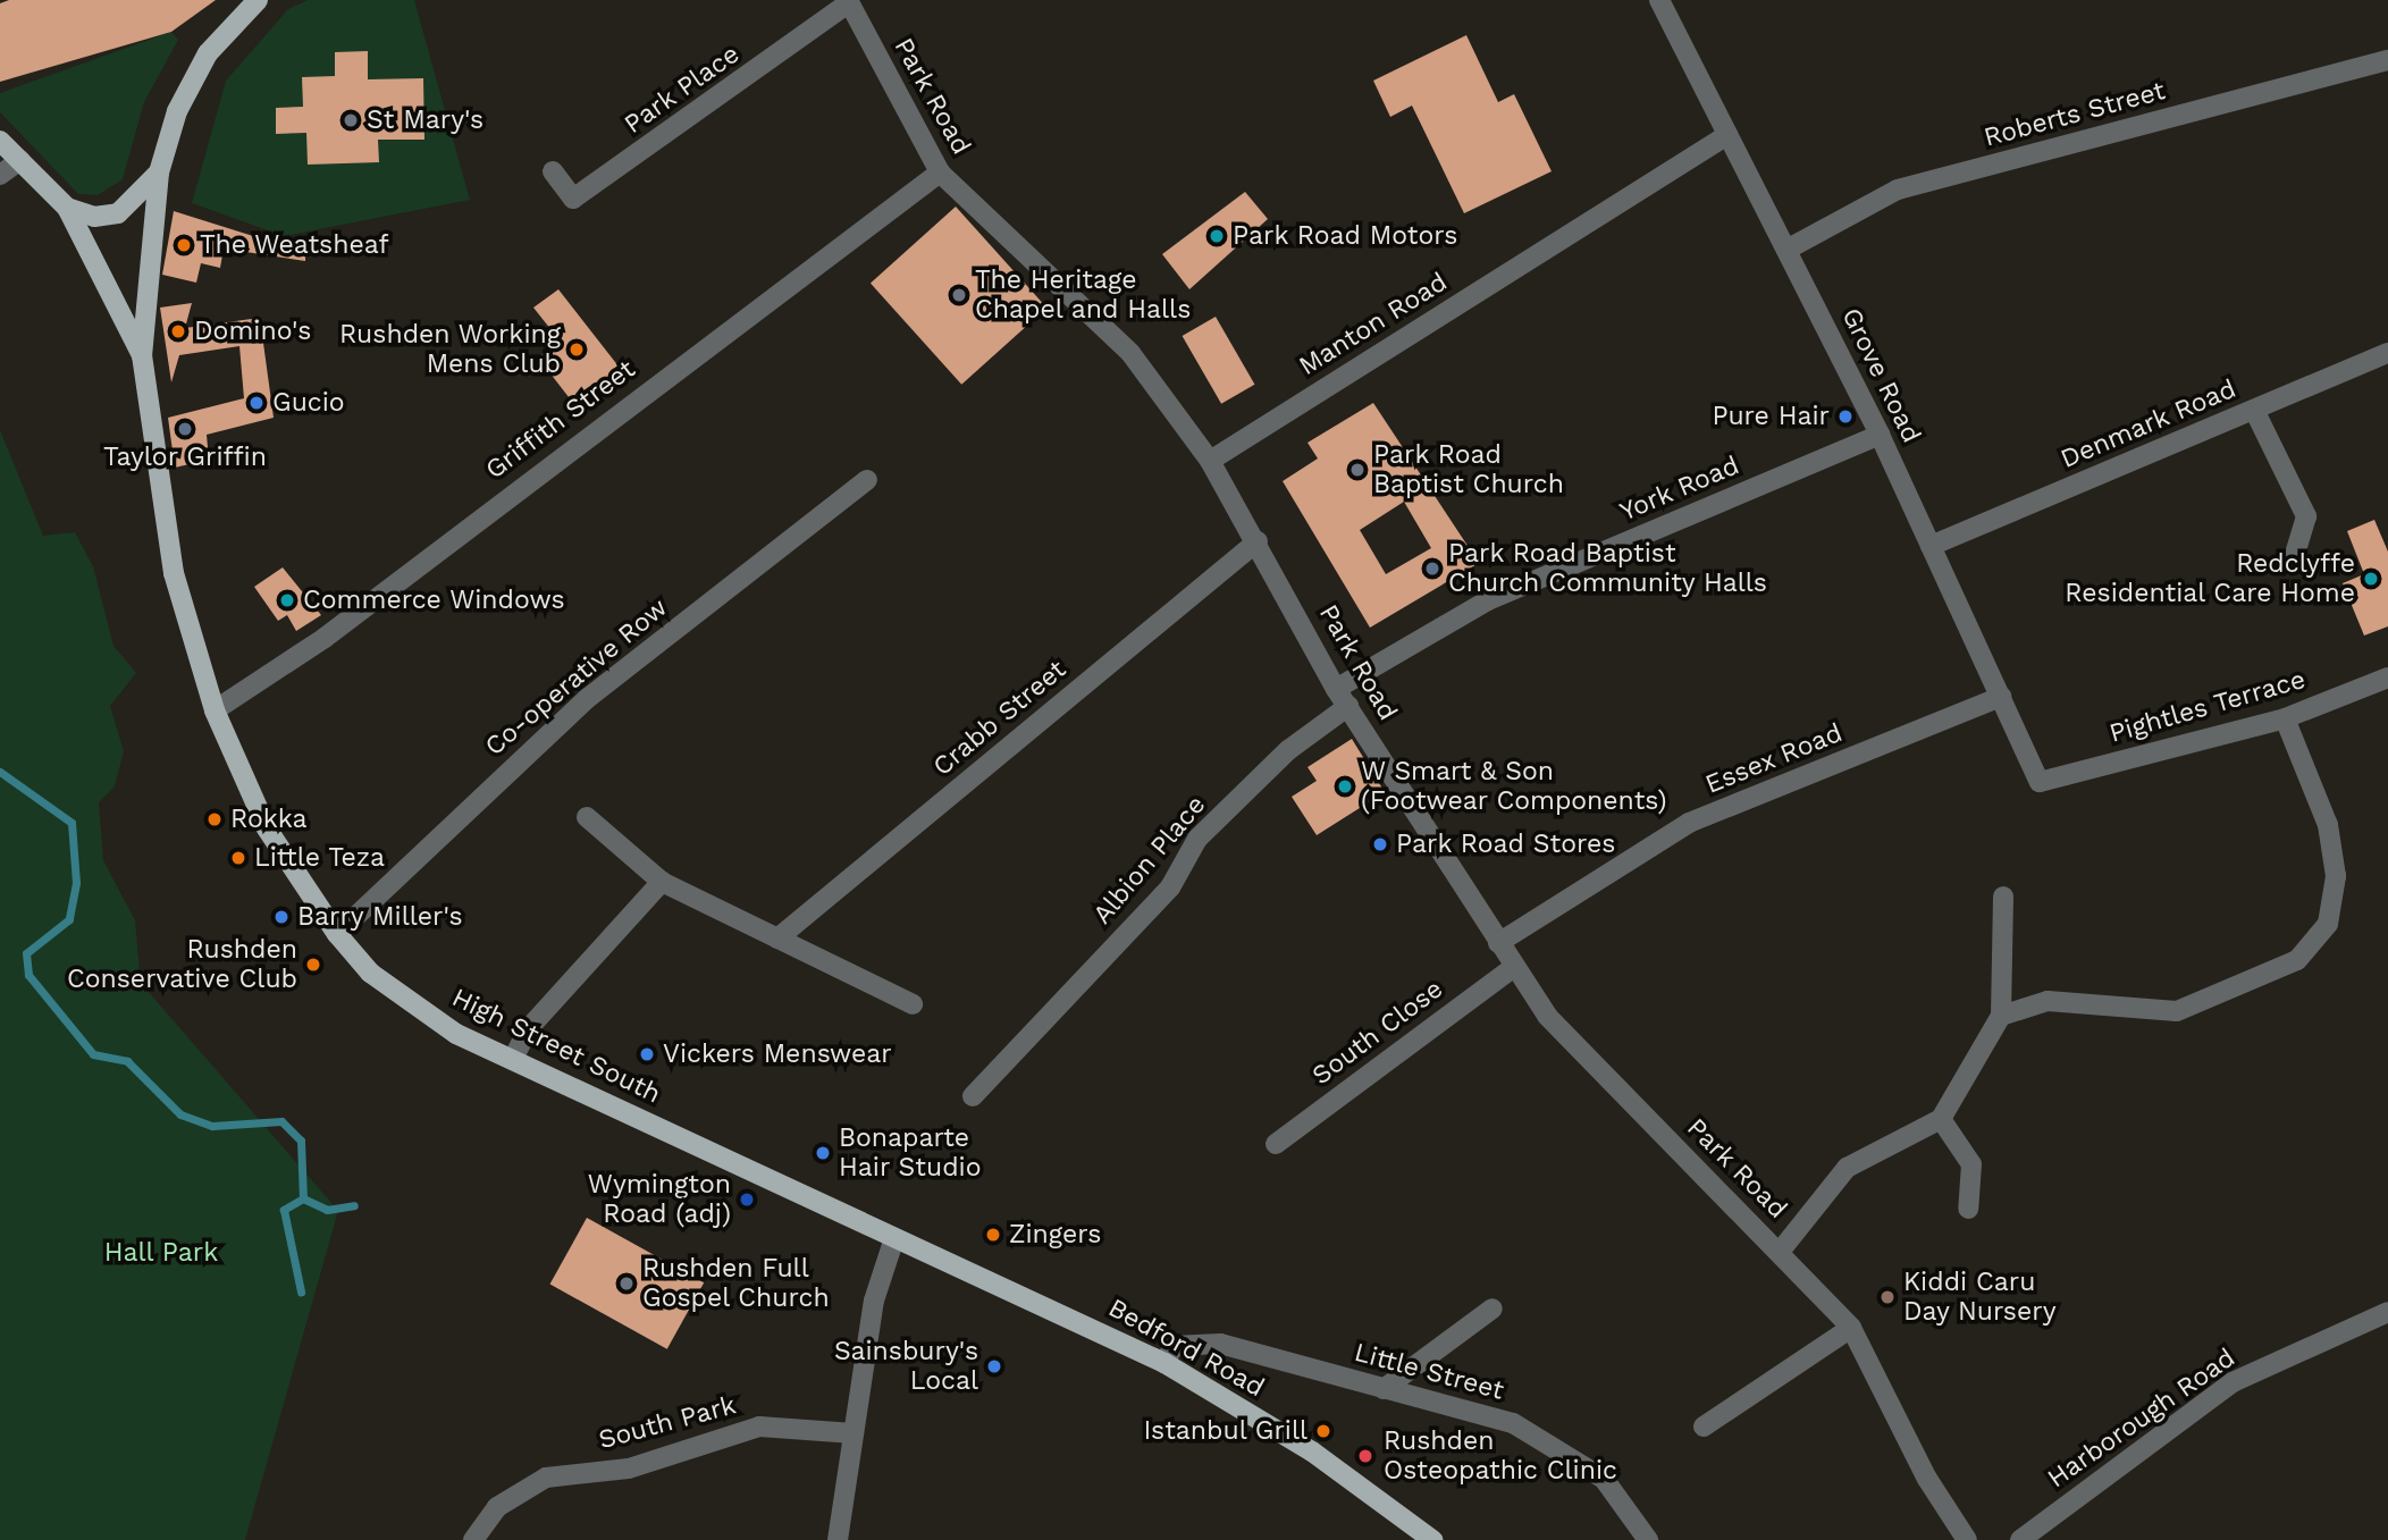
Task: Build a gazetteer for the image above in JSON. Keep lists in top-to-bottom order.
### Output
{
  "streets": {
    "main road": ["High Street South", "Bedford Road"],
    "street": [
      "Park Place",
      "Park Road",
      "Roberts Street",
      "Manton Road",
      "Grove Road",
      "Griffith Street",
      "Denmark Road",
      "York Road",
      "Co-operative Row",
      "Pightles Terrace",
      "Crabb Street",
      "Essex Road",
      "Albion Place",
      "South Close",
      "Little Street",
      "Harborough Road",
      "South Park"
    ]
  },
  "crossings": [
    ["Park Place", "Park Road"],
    ["Park Road", "Manton Road"],
    ["Park Road", "Griffith Street"],
    ["Park Road", "York Road"],
    ["Park Road", "Crabb Street"],
    ["Park Road", "Essex Road"],
    ["Park Road", "Albion Place"],
    ["Park Road", "South Close"],
    ["Roberts Street", "Grove Road"],
    ["Manton Road", "Grove Road"],
    ["Grove Road", "Denmark Road"],
    ["Grove Road", "York Road"],
    ["Grove Road", "Pightles Terrace"],
    ["Grove Road", "Essex Road"],
    ["Griffith Street", "High Street South"],
    ["York Road", "Albion Place"],
    ["Co-operative Row", "High Street South"],
    ["High Street South", "Bedford Road"],
    ["Bedford Road", "Little Street"]
  ],
  "parks": ["Hall Park"],
  "places": [
    "St Mary's",
    "Park Road Motors",
    "The Weatsheaf",
    "The Heritage Chapel and Halls",
    "Domino's",
    "Rushden Working Mens Club",
    "Gucio",
    "Pure Hair",
    "Taylor Griffin",
    "Park Road Baptist Church",
    "Park Road Baptist Church Community Halls",
    "Redclyffe Residential Care Home",
    "Commerce Windows",
    "W Smart & Son (Footwear Components)",
    "Rokka",
    "Park Road Stores",
    "Little Teza",
    "Barry Miller's",
    "Rushden Conservative Club",
    "Vickers Menswear",
    "Bonaparte Hair Studio",
    "Wymington Road (adj)",
    "Zingers",
    "Rushden Full Gospel Church",
    "Kiddi Caru Day Nursery",
    "Sainsbury's Local",
    "Istanbul Grill",
    "Rushden Osteopathic Clinic"
  ]
}
